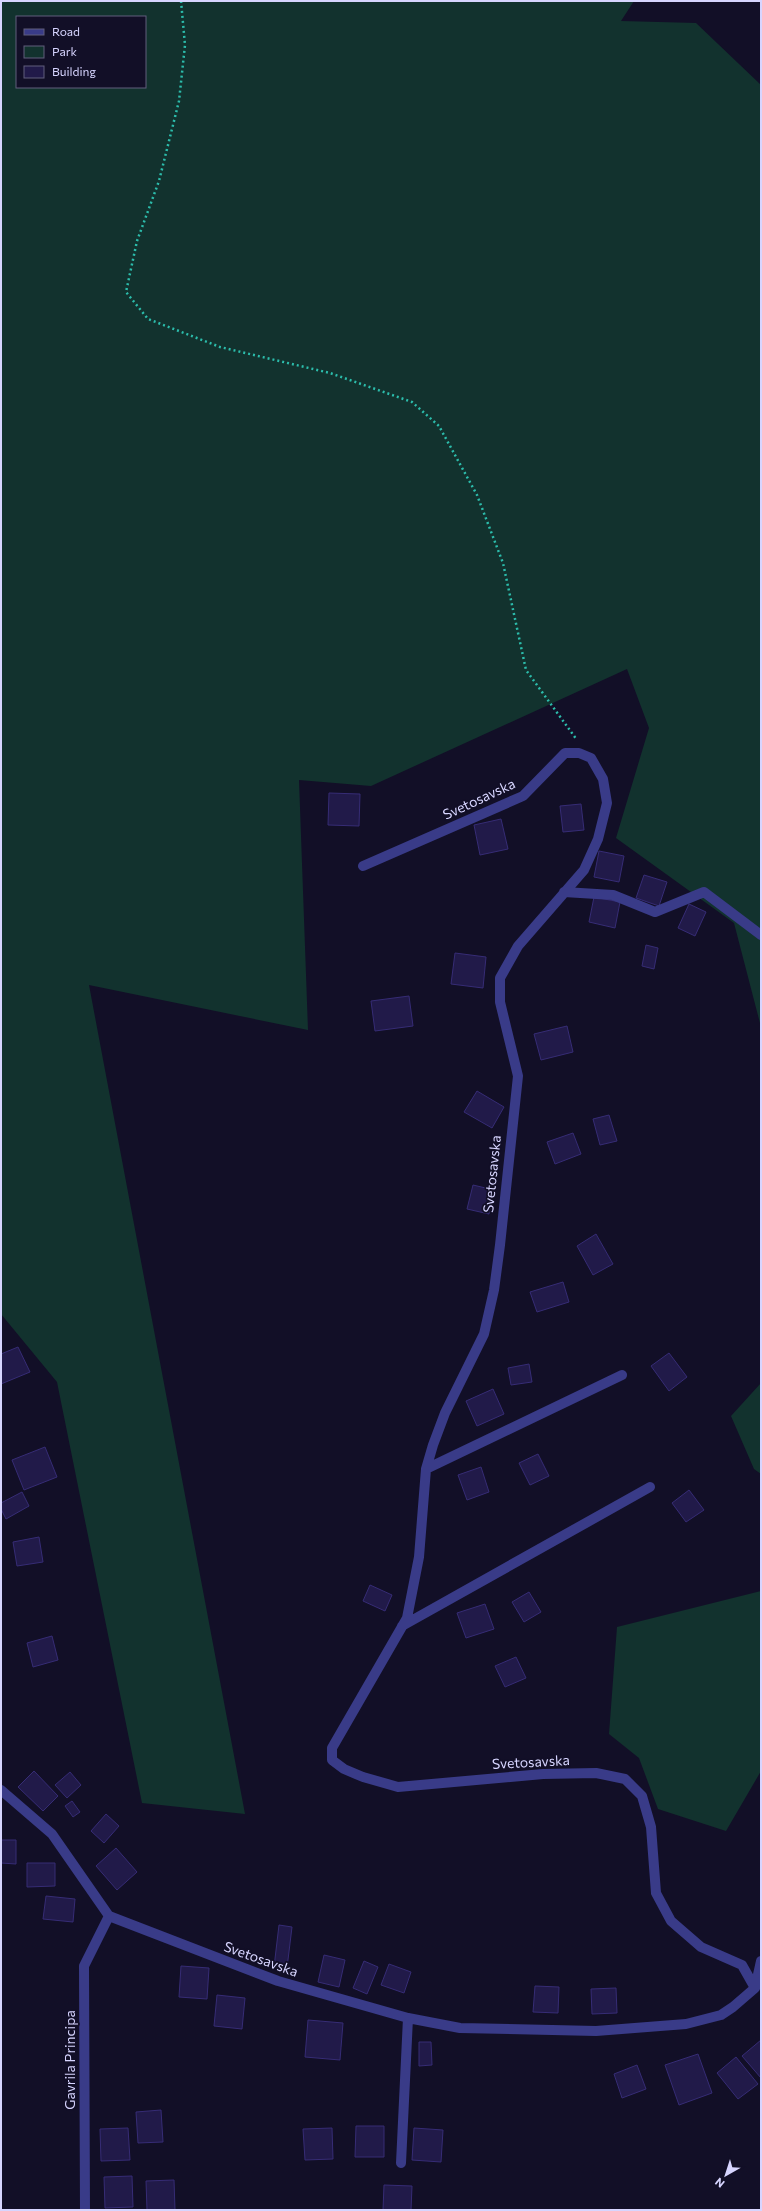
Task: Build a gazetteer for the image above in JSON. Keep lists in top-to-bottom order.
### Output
{
  "streets": {
    "street": ["Svetosavska", "Gavrila Principa"]
  },
  "crossings": [
    ["Svetosavska", "Gavrila Principa"]
  ],
  "legend": ["Road", "Park", "Building"],
  "north": "bottom left"
}
